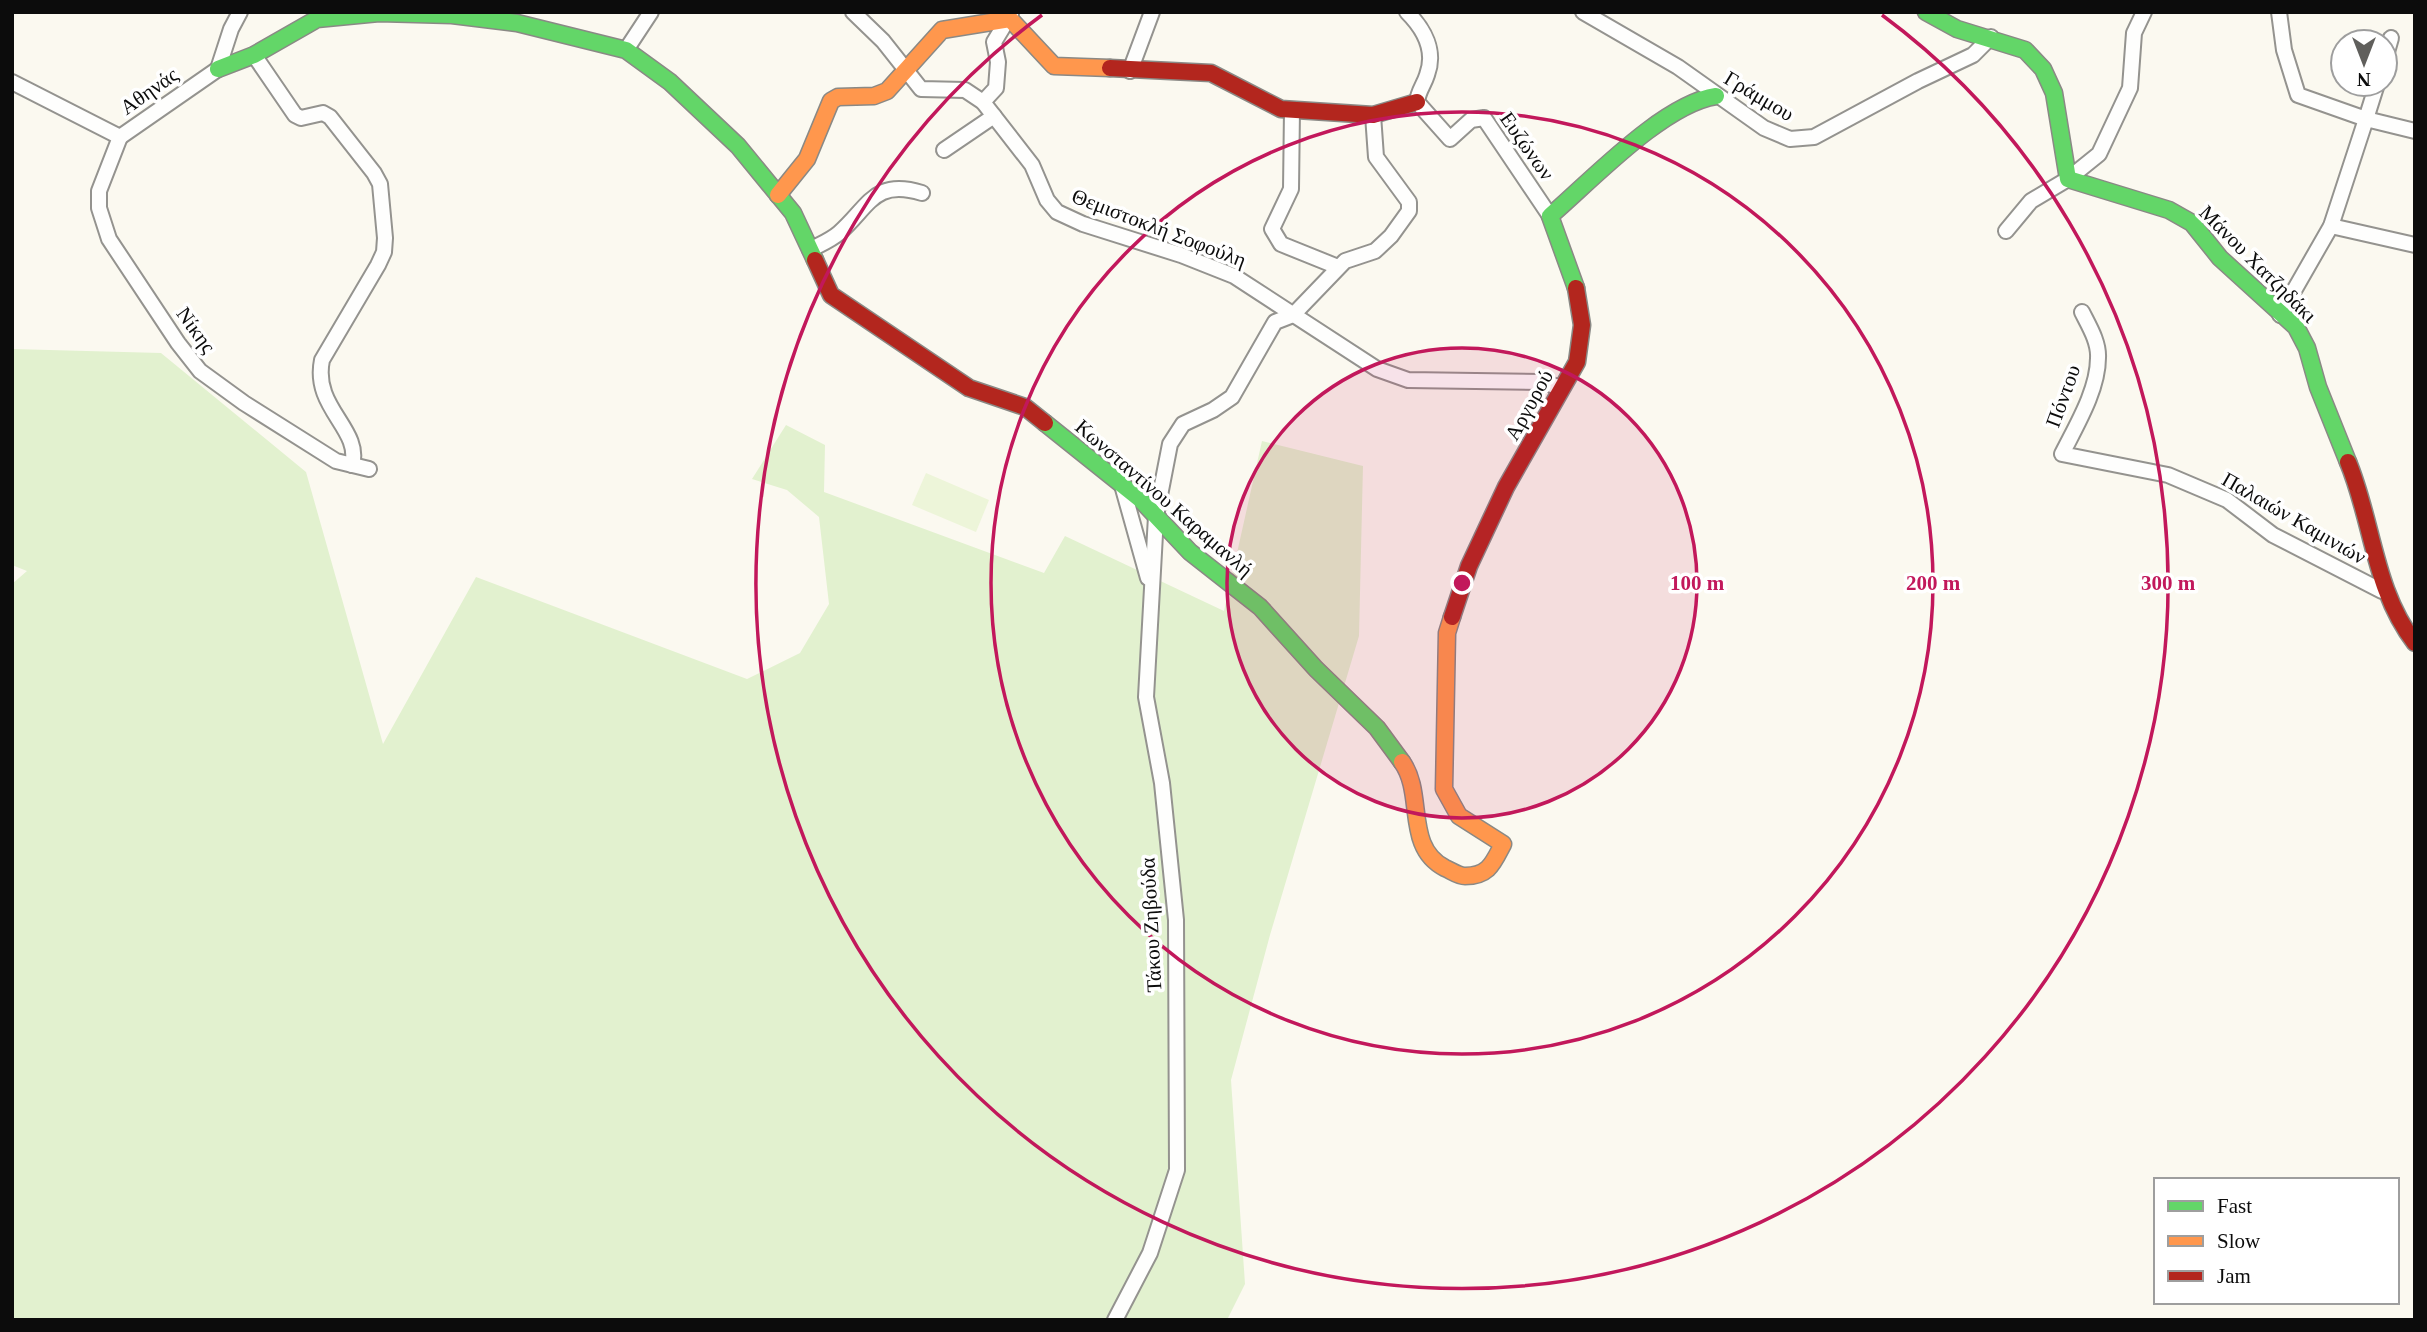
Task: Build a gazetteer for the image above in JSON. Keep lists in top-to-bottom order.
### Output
{
  "streets": {
    "street": [
      "Αθηνάς",
      "Γράμμου",
      "Ευζώνων",
      "Θεμιστοκλή Σοφούλη",
      "Μάνου Χατζηδάκι",
      "Νίκης",
      "Πόντου",
      "Αργυρού",
      "Κωνσταντίνου Καραμανλή",
      "Παλαιών Καμινιών",
      "Τάκου Ζηβούδα"
    ]
  },
  "crossings": [
    ["Αθηνάς", "Νίκης"],
    ["Αθηνάς", "Κωνσταντίνου Καραμανλή"],
    ["Ευζώνων", "Αργυρού"],
    ["Θεμιστοκλή Σοφούλη", "Αργυρού"],
    ["Θεμιστοκλή Σοφούλη", "Τάκου Ζηβούδα"],
    ["Μάνου Χατζηδάκι", "Παλαιών Καμινιών"],
    ["Πόντου", "Παλαιών Καμινιών"],
    ["Αργυρού", "Κωνσταντίνου Καραμανλή"],
    ["Κωνσταντίνου Καραμανλή", "Τάκου Ζηβούδα"]
  ],
  "legend": ["Fast", "Slow", "Jam"],
  "north": "bottom",
  "rings": ["100 m", "200 m", "300 m"]
}
